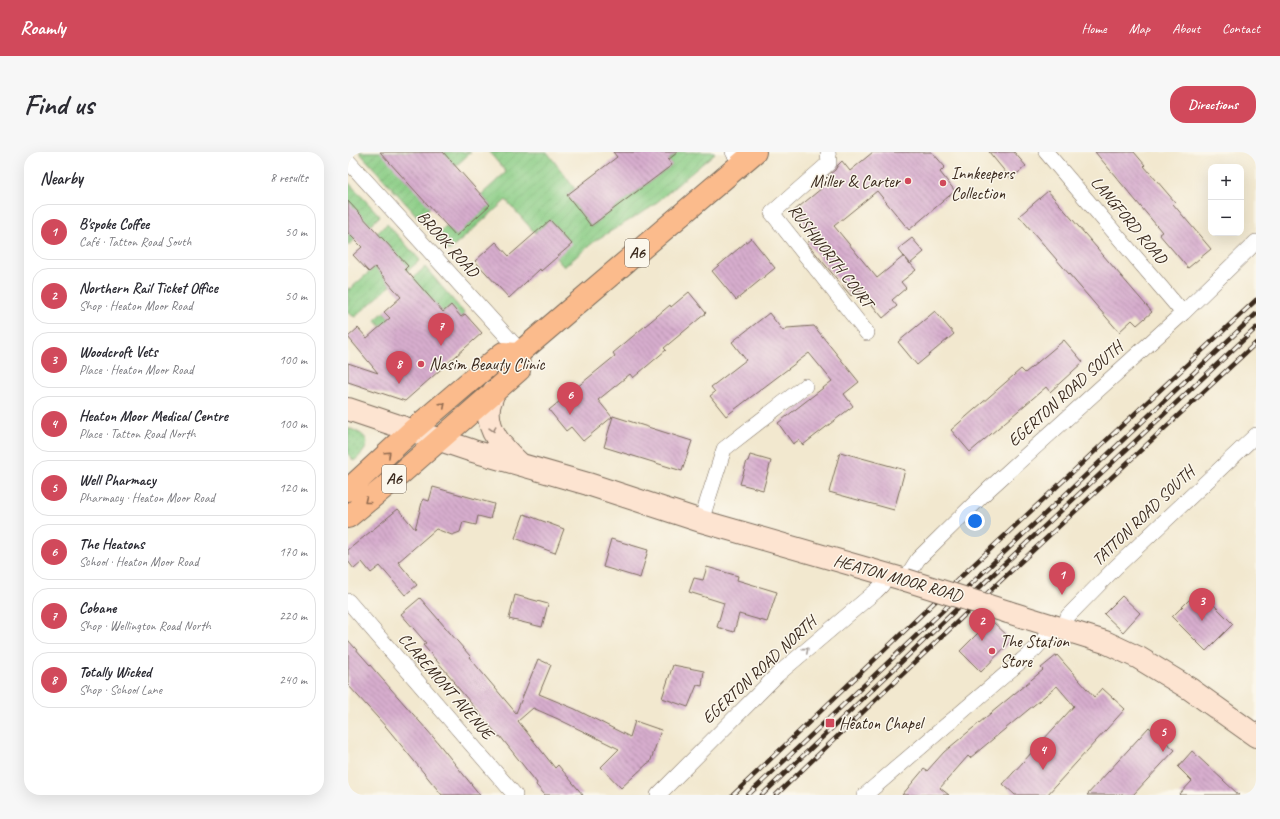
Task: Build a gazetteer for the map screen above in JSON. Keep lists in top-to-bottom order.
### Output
{
  "streets": {
    "highway": ["A6"],
    "main road": ["HEATON MOOR ROAD"],
    "street": [
      "LANGFORD ROAD",
      "BROOK ROAD",
      "RUSHWORTH COURT",
      "EGERTON ROAD SOUTH",
      "TATTON ROAD SOUTH",
      "EGERTON ROAD NORTH",
      "CLAREMONT AVENUE"
    ]
  },
  "crossings": [
    ["LANGFORD ROAD", "EGERTON ROAD SOUTH"],
    ["BROOK ROAD", "A6"],
    ["A6", "HEATON MOOR ROAD"],
    ["EGERTON ROAD SOUTH", "HEATON MOOR ROAD"],
    ["EGERTON ROAD SOUTH", "EGERTON ROAD NORTH"],
    ["TATTON ROAD SOUTH", "HEATON MOOR ROAD"],
    ["HEATON MOOR ROAD", "EGERTON ROAD NORTH"]
  ],
  "one_way": ["EGERTON ROAD NORTH"],
  "places": {
    "other": [
      "Miller & Carter",
      "Innkeepers Collection",
      "Nasim Beauty Clinic",
      "The Station Store"
    ],
    "transit": ["Heaton Chapel"]
  },
  "page": {
    "header": "Roamly",
    "nav": [
      "Home",
      "Map",
      "About",
      "Contact"
    ],
    "buttons": "Directions",
    "title": "Find us",
    "heading": ["Nearby", "8 results"],
    "map_buttons": ["+", "−"],
    "list": [
      {
        "mark": "1",
        "name": "B'spoke Coffee",
        "note": "Café · Tatton Road South",
        "value": "50 m"
      },
      {
        "mark": "2",
        "name": "Northern Rail Ticket Office",
        "note": "Shop · Heaton Moor Road",
        "value": "50 m"
      },
      {
        "mark": "3",
        "name": "Woodcroft Vets",
        "note": "Place · Heaton Moor Road",
        "value": "100 m"
      },
      {
        "mark": "4",
        "name": "Heaton Moor Medical Centre",
        "note": "Place · Tatton Road North",
        "value": "100 m"
      },
      {
        "mark": "5",
        "name": "Well Pharmacy",
        "note": "Pharmacy · Heaton Moor Road",
        "value": "120 m"
      },
      {
        "mark": "6",
        "name": "The Heatons",
        "note": "School · Heaton Moor Road",
        "value": "170 m"
      },
      {
        "mark": "7",
        "name": "Cobane",
        "note": "Shop · Wellington Road North",
        "value": "220 m"
      },
      {
        "mark": "8",
        "name": "Totally Wicked",
        "note": "Shop · School Lane",
        "value": "240 m"
      }
    ],
    "pins": [
      "7",
      "8",
      "6",
      "1",
      "3",
      "2",
      "5",
      "4"
    ]
  }
}
